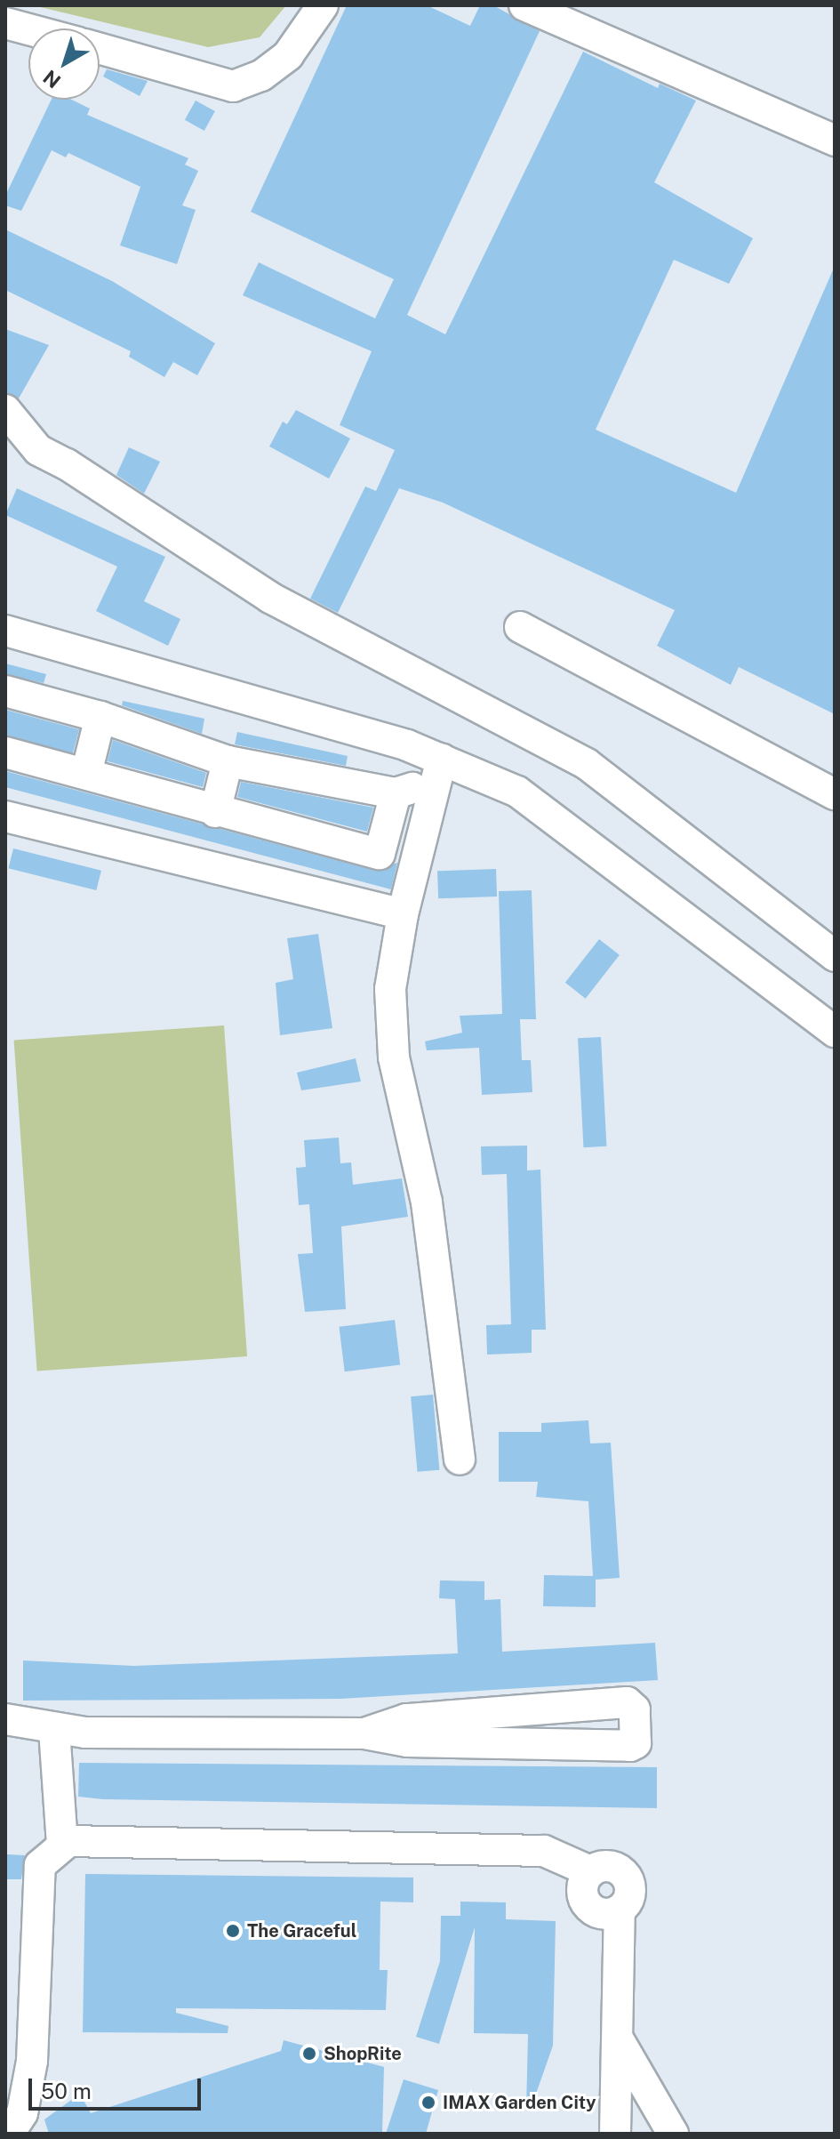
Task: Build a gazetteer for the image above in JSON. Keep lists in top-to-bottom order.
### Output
{
  "places": ["The Graceful", "ShopRite", "IMAX Garden City"],
  "scale_bar": "50 m",
  "north": "bottom left"
}
